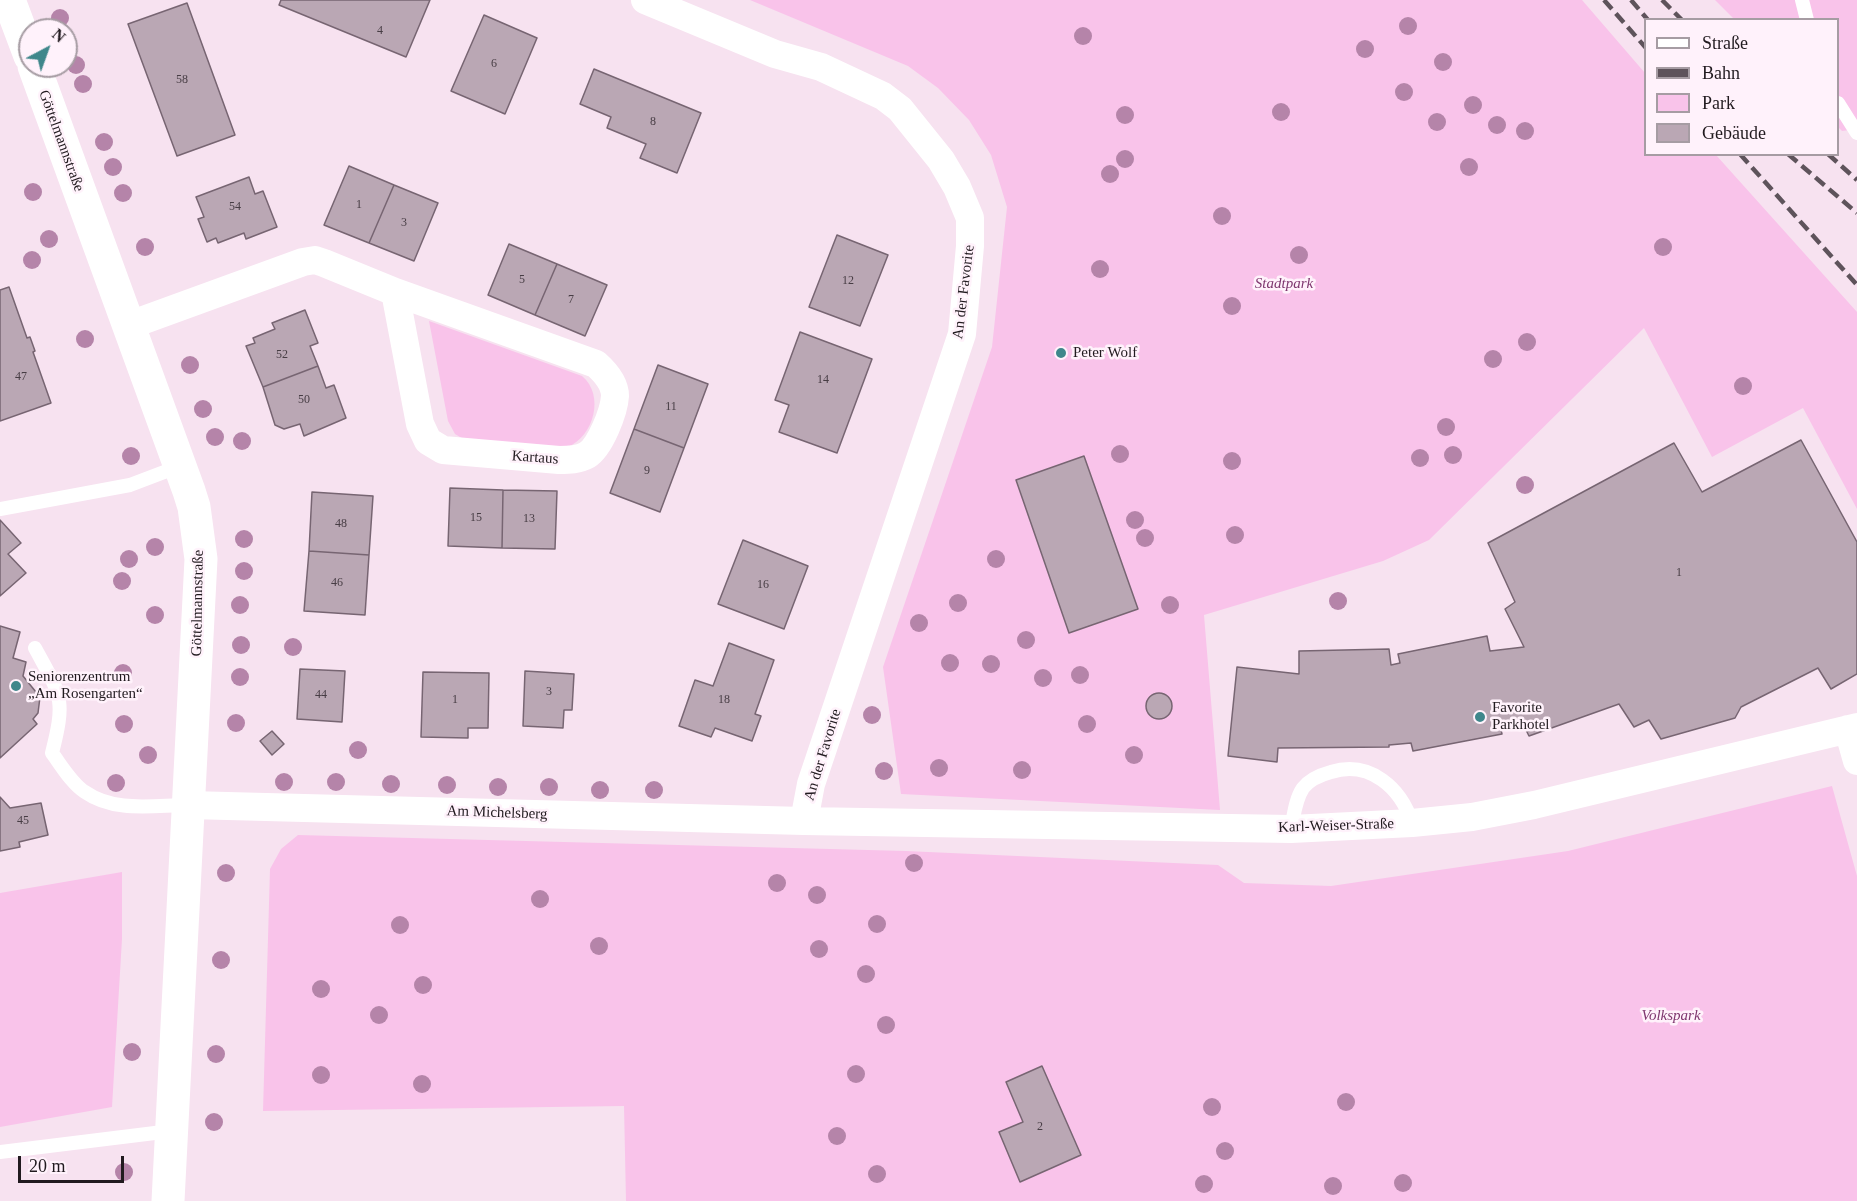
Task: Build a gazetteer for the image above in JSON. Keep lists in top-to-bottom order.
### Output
{
  "streets": {
    "street": [
      "Göttelmannstraße",
      "An der Favorite",
      "Kartaus",
      "Am Michelsberg",
      "Karl-Weiser-Straße"
    ]
  },
  "crossings": [
    ["Göttelmannstraße", "Kartaus"],
    ["Göttelmannstraße", "Am Michelsberg"],
    ["An der Favorite", "Am Michelsberg"],
    ["An der Favorite", "Karl-Weiser-Straße"],
    ["Am Michelsberg", "Karl-Weiser-Straße"]
  ],
  "parks": ["Stadtpark", "Volkspark"],
  "places": ["Peter Wolf", "Seniorenzentrum „Am Rosengarten“", "Favorite Parkhotel"],
  "house_numbers": [
    "4",
    "6",
    "58",
    "8",
    "1",
    "54",
    "3",
    "5",
    "12",
    "7",
    "52",
    "47",
    "14",
    "50",
    "11",
    "9",
    "15",
    "13",
    "48",
    "1",
    "46",
    "16",
    "3",
    "44",
    "1",
    "18",
    "45",
    "2"
  ],
  "legend": [
    "Straße",
    "Bahn",
    "Park",
    "Gebäude"
  ],
  "scale_bar": "20 m",
  "north": "top right"
}
